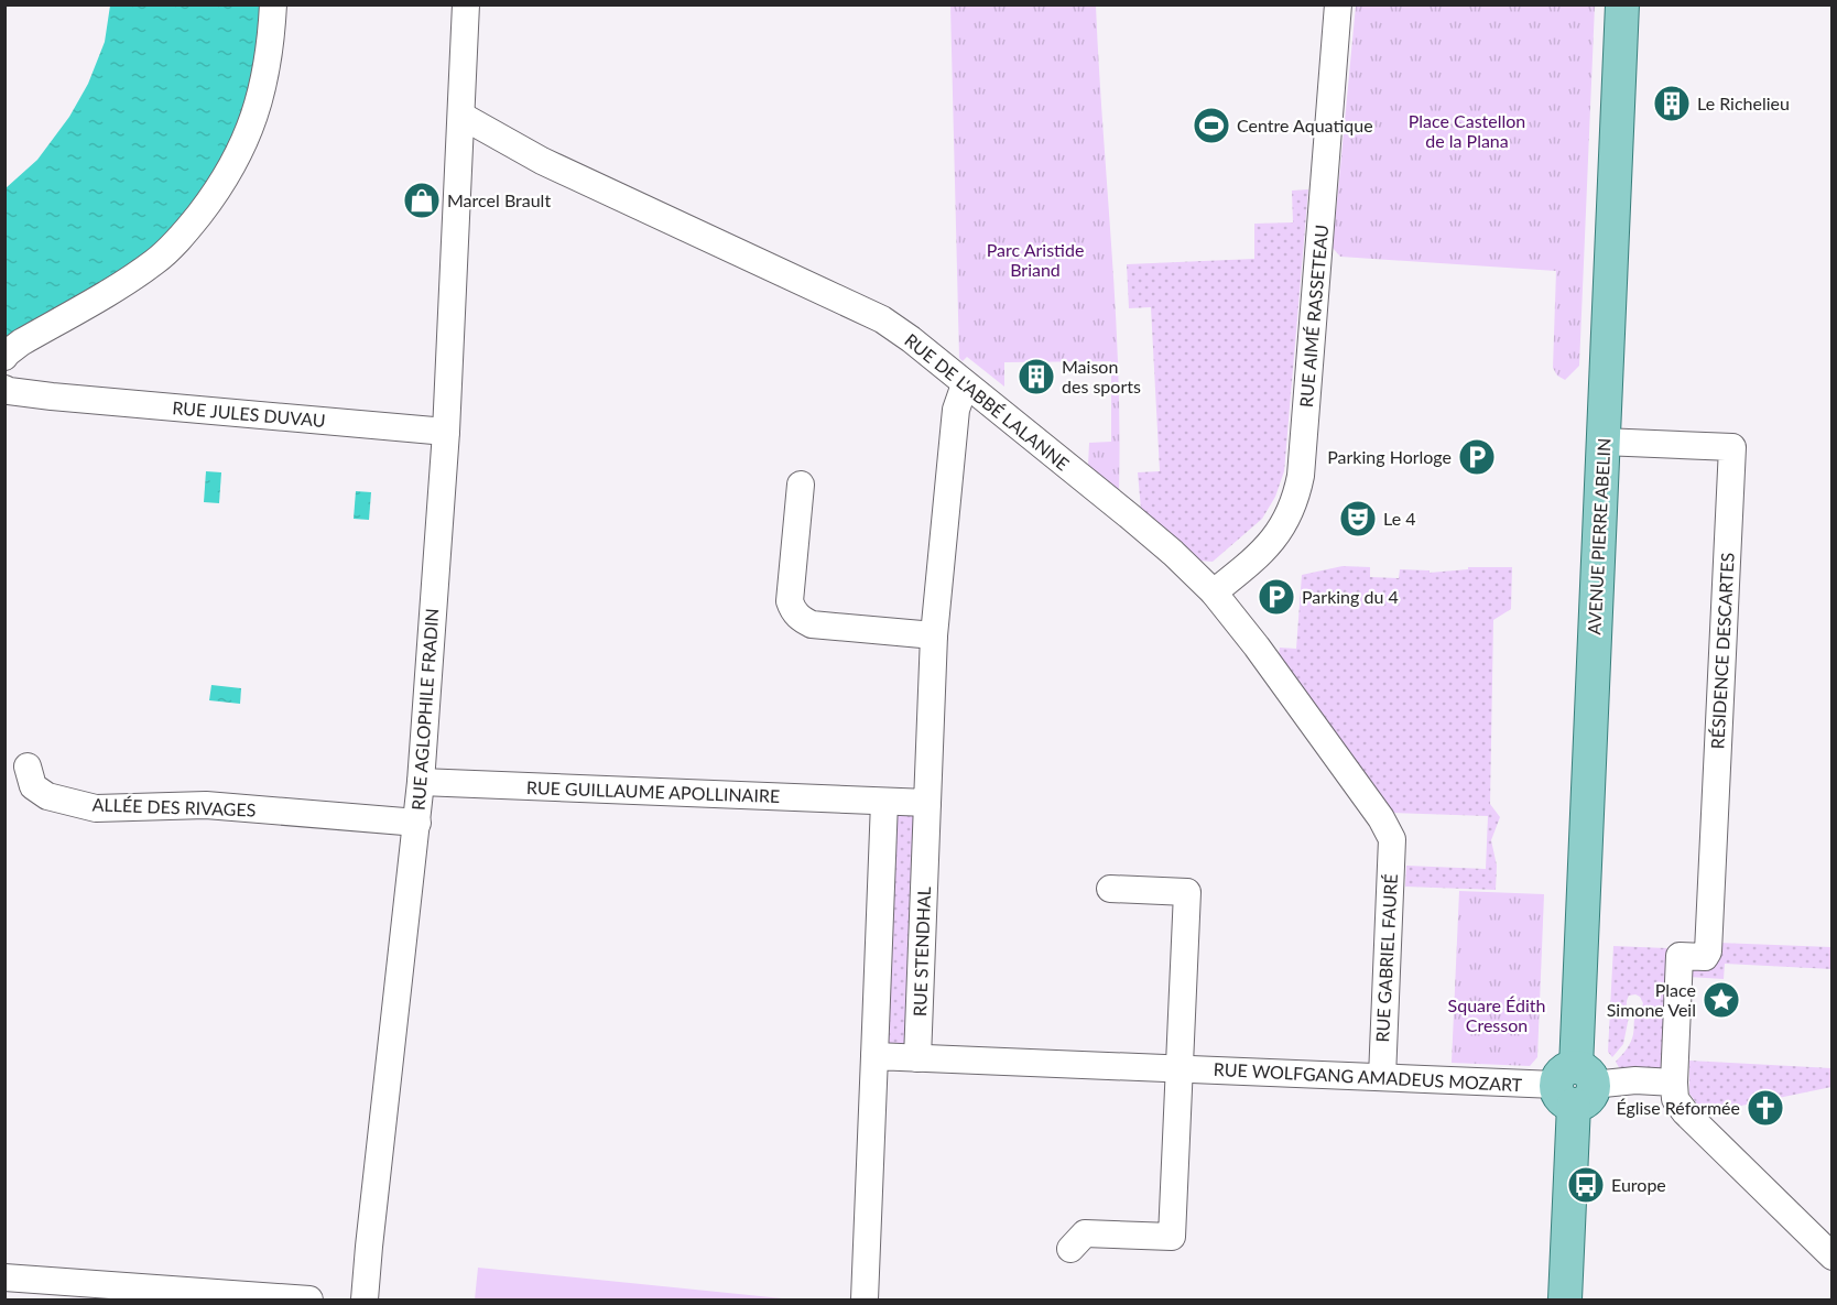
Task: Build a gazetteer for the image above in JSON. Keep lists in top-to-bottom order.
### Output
{
  "streets": {
    "main road": ["AVENUE PIERRE ABELIN"],
    "street": [
      "RUE AIMÉ RASSETEAU",
      "RUE DE L'ABBÉ LALANNE",
      "RUE JULES DUVAU",
      "RÉSIDENCE DESCARTES",
      "RUE AGLOPHILE FRADIN",
      "RUE GUILLAUME APOLLINAIRE",
      "ALLÉE DES RIVAGES",
      "RUE STENDHAL",
      "RUE GABRIEL FAURÉ",
      "RUE WOLFGANG AMADEUS MOZART"
    ]
  },
  "crossings": [
    ["RUE AIMÉ RASSETEAU", "RUE DE L'ABBÉ LALANNE"],
    ["RUE DE L'ABBÉ LALANNE", "RUE AGLOPHILE FRADIN"],
    ["RUE DE L'ABBÉ LALANNE", "RUE STENDHAL"],
    ["RUE DE L'ABBÉ LALANNE", "RUE GABRIEL FAURÉ"],
    ["RUE JULES DUVAU", "RUE AGLOPHILE FRADIN"],
    ["AVENUE PIERRE ABELIN", "RÉSIDENCE DESCARTES"],
    ["AVENUE PIERRE ABELIN", "RUE WOLFGANG AMADEUS MOZART"],
    ["RÉSIDENCE DESCARTES", "RUE WOLFGANG AMADEUS MOZART"],
    ["RUE AGLOPHILE FRADIN", "RUE GUILLAUME APOLLINAIRE"],
    ["RUE AGLOPHILE FRADIN", "ALLÉE DES RIVAGES"],
    ["RUE STENDHAL", "RUE WOLFGANG AMADEUS MOZART"],
    ["RUE GABRIEL FAURÉ", "RUE WOLFGANG AMADEUS MOZART"]
  ],
  "parks": ["Place Castellon de la Plana", "Parc Aristide Briand", "Square Édith Cresson"],
  "places": {
    "building": ["Le Richelieu", "Maison des sports"],
    "sports": ["Centre Aquatique"],
    "shop": ["Marcel Brault"],
    "parking": ["Parking Horloge", "Parking du 4"],
    "theatre": ["Le 4"],
    "place": ["Place Simone Veil"],
    "church": ["Église Réformée"],
    "bus stop": ["Europe"]
  }
}
